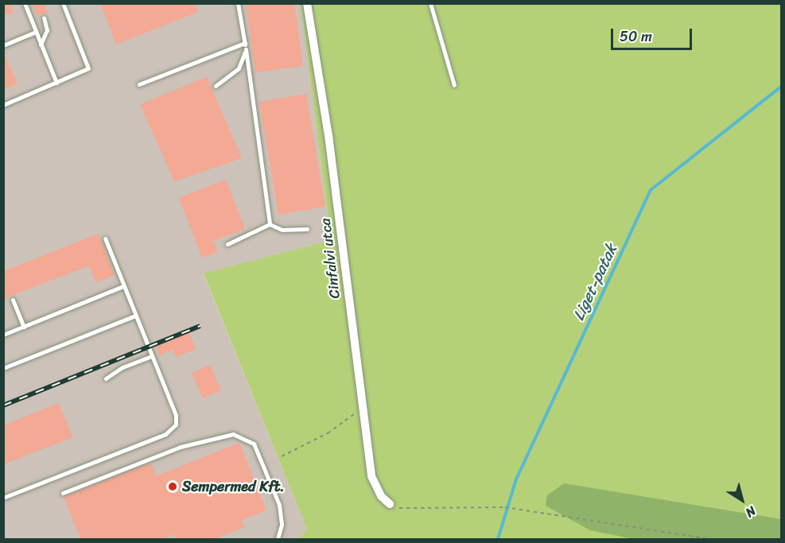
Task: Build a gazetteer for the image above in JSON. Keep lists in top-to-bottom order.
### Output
{
  "streets": {
    "street": ["Cinfalvi utca"]
  },
  "water": ["Liget-patak"],
  "places": ["Sempermed Kft."],
  "scale_bar": "50 m",
  "north": "bottom right"
}
